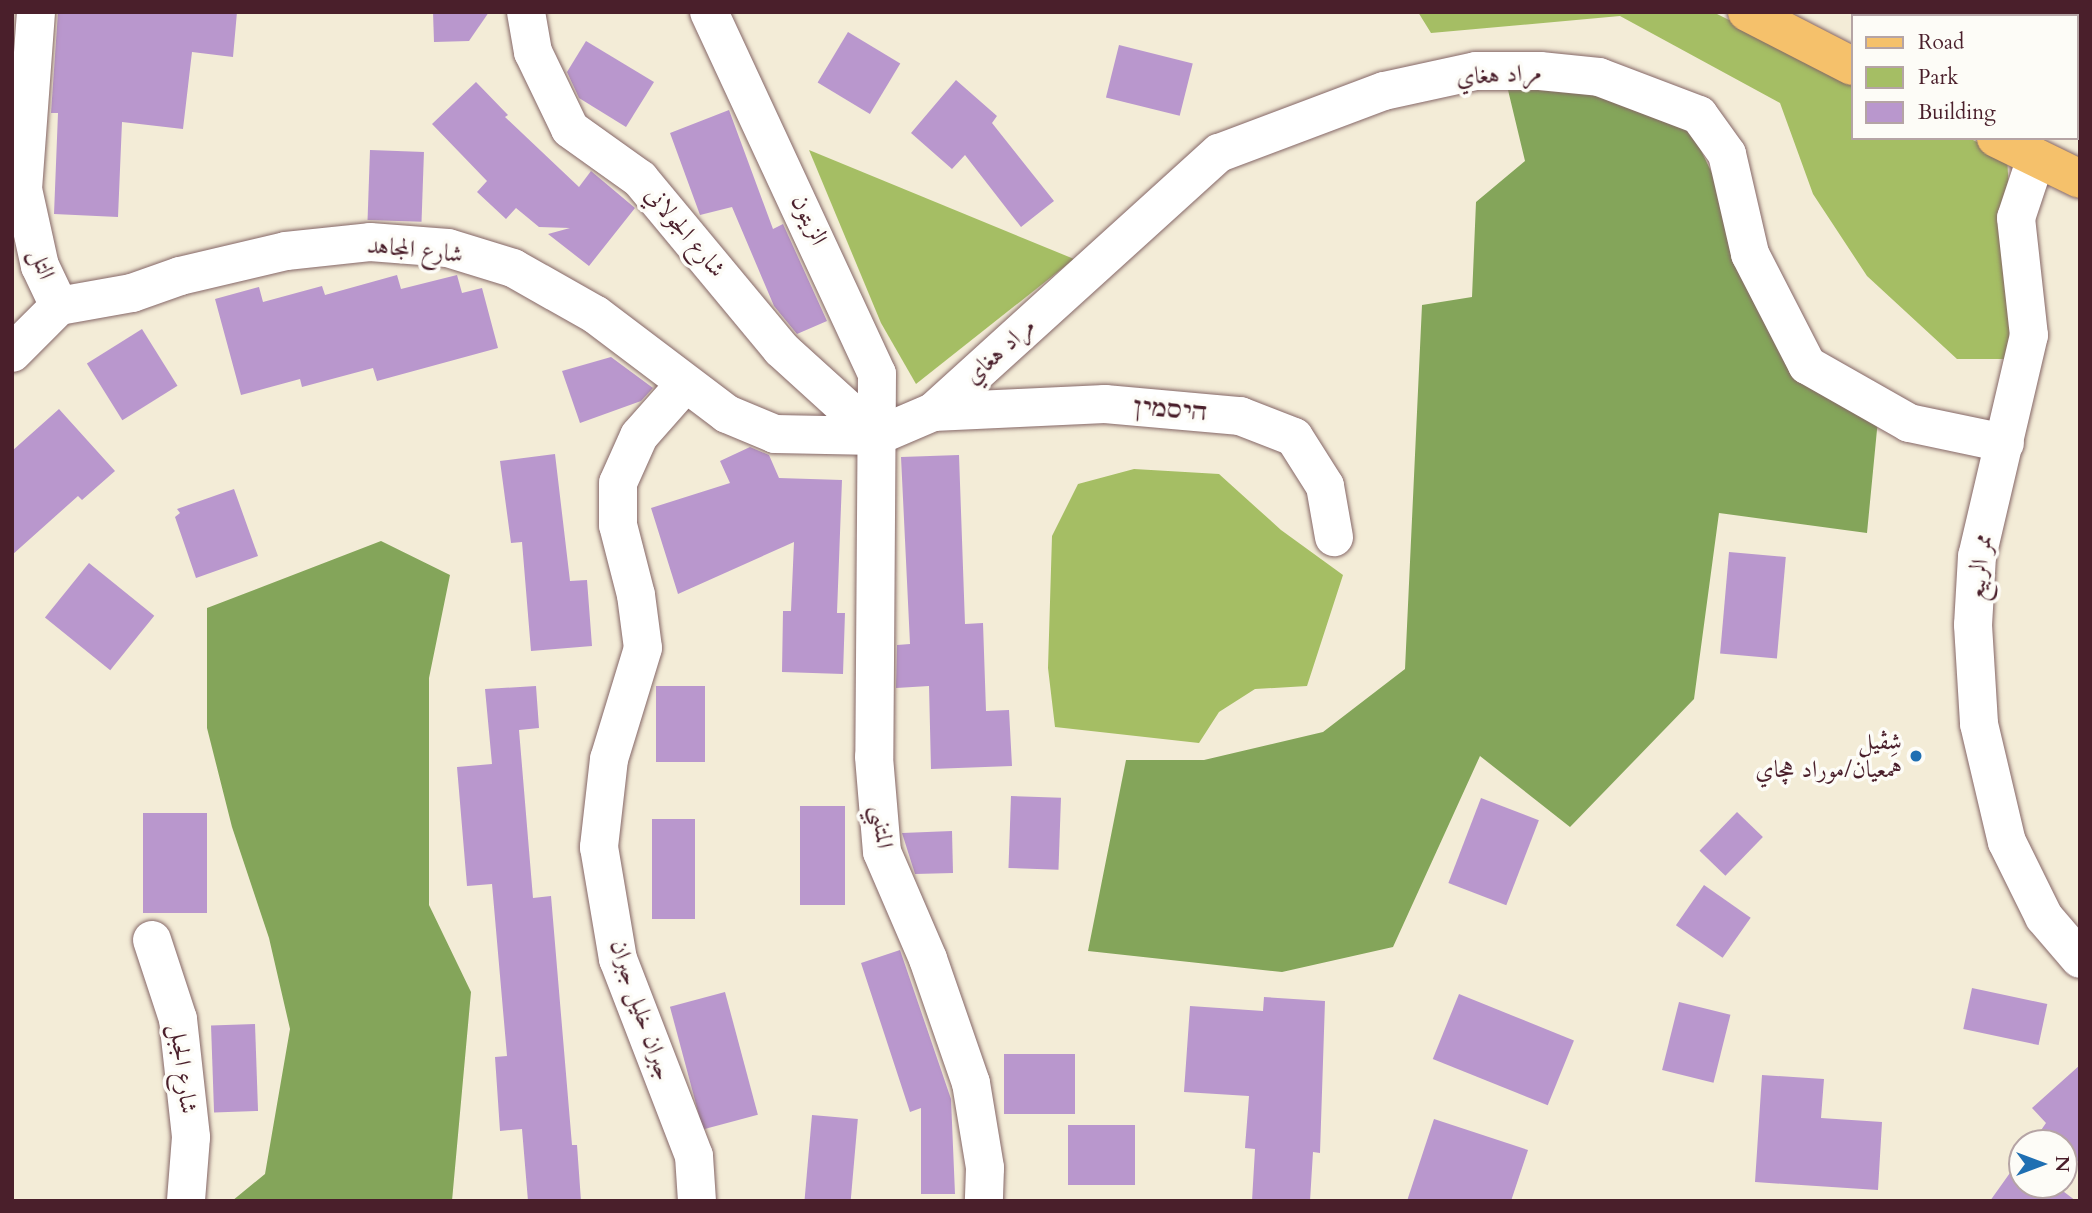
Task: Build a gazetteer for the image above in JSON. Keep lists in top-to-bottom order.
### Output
{
  "streets": {
    "street": [
      "مراد هغاي",
      "الزيتون",
      "شارع الجولاني",
      "شارع المجاهد",
      "التل",
      "היסמין",
      "ممر الربيع",
      "المتنبي",
      "جبران خليل جبران",
      "شارع الجبل"
    ]
  },
  "crossings": [
    ["مراد هغاي", "الزيتون"],
    ["مراد هغاي", "شارع الجولاني"],
    ["مراد هغاي", "شارع المجاهد"],
    ["مراد هغاي", "היסמין"],
    ["مراد هغاي", "ممر الربيع"],
    ["مراد هغاي", "المتنبي"],
    ["الزيتون", "شارع الجولاني"],
    ["الزيتون", "شارع المجاهد"],
    ["الزيتون", "المتنبي"],
    ["شارع الجولاني", "شارع المجاهد"],
    ["شارع الجولاني", "المتنبي"],
    ["شارع المجاهد", "التل"],
    ["شارع المجاهد", "المتنبي"],
    ["شارع المجاهد", "جبران خليل جبران"]
  ],
  "places": ["شڤيل هَمعيان/موراد هچاي"],
  "legend": ["Road", "Park", "Building"],
  "north": "right"
}
